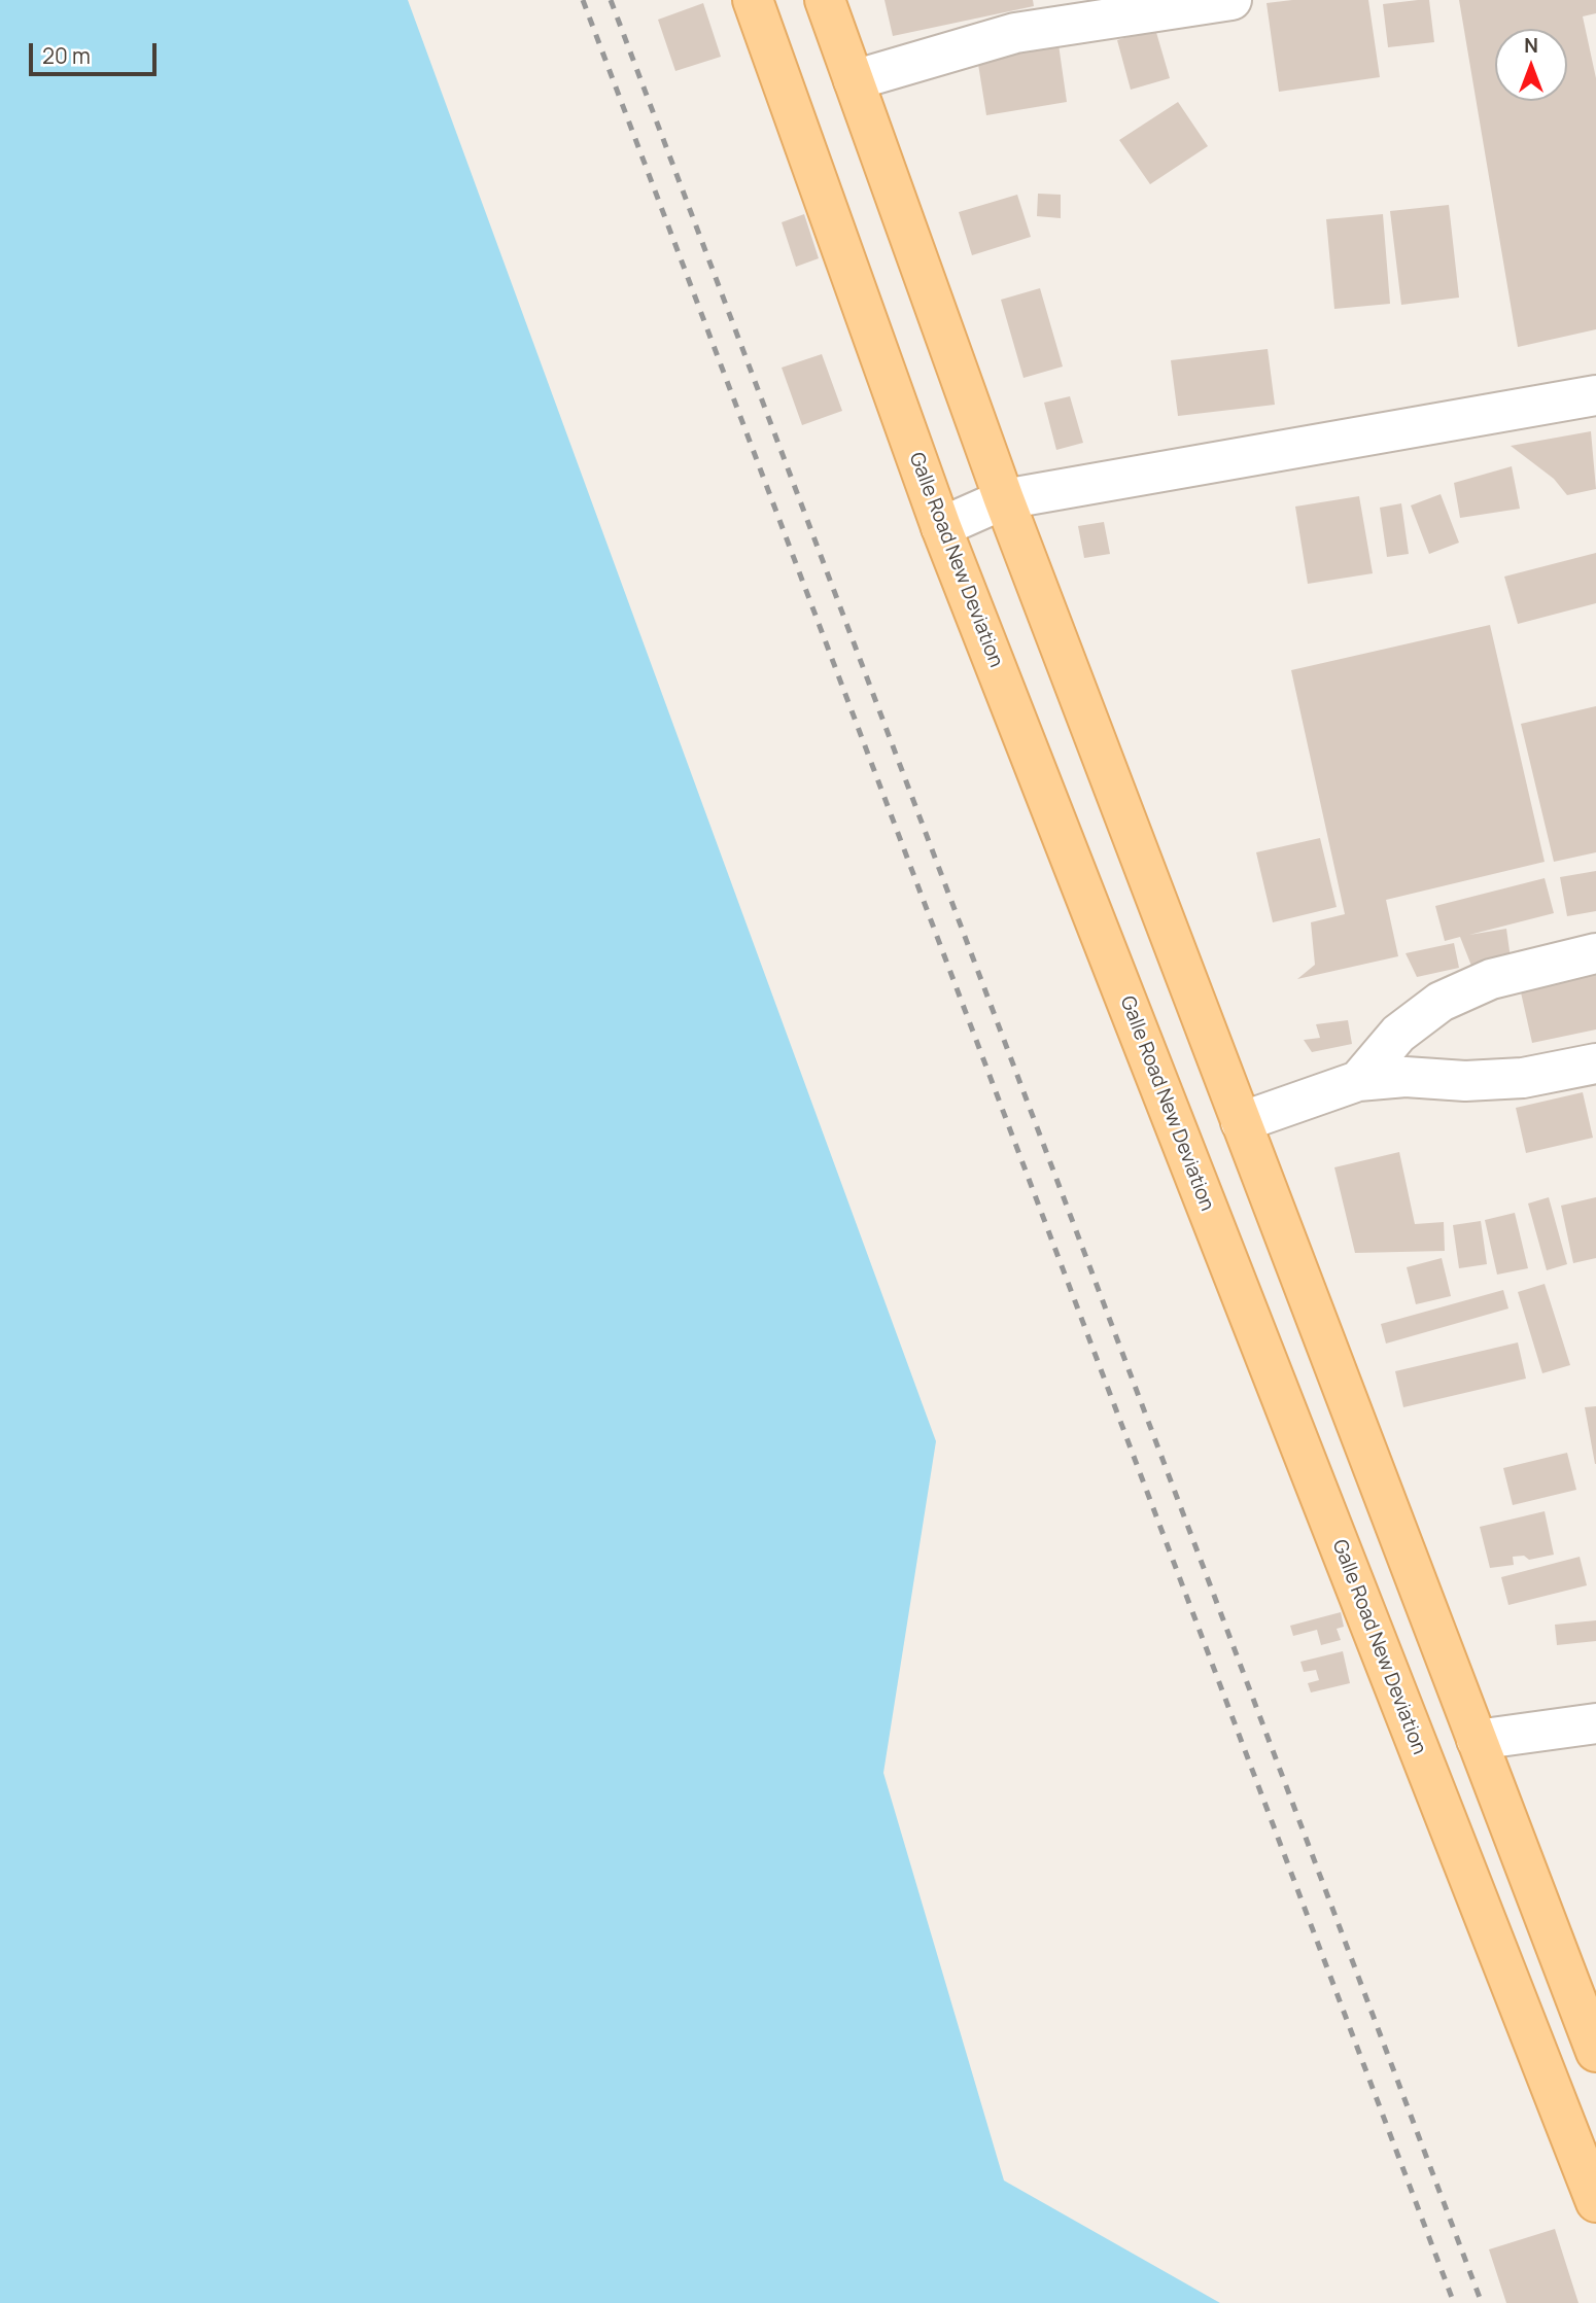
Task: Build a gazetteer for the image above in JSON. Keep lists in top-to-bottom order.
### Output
{
  "streets": {
    "main road": ["Galle Road New Deviation"]
  },
  "scale_bar": "20 m",
  "north": "top"
}
